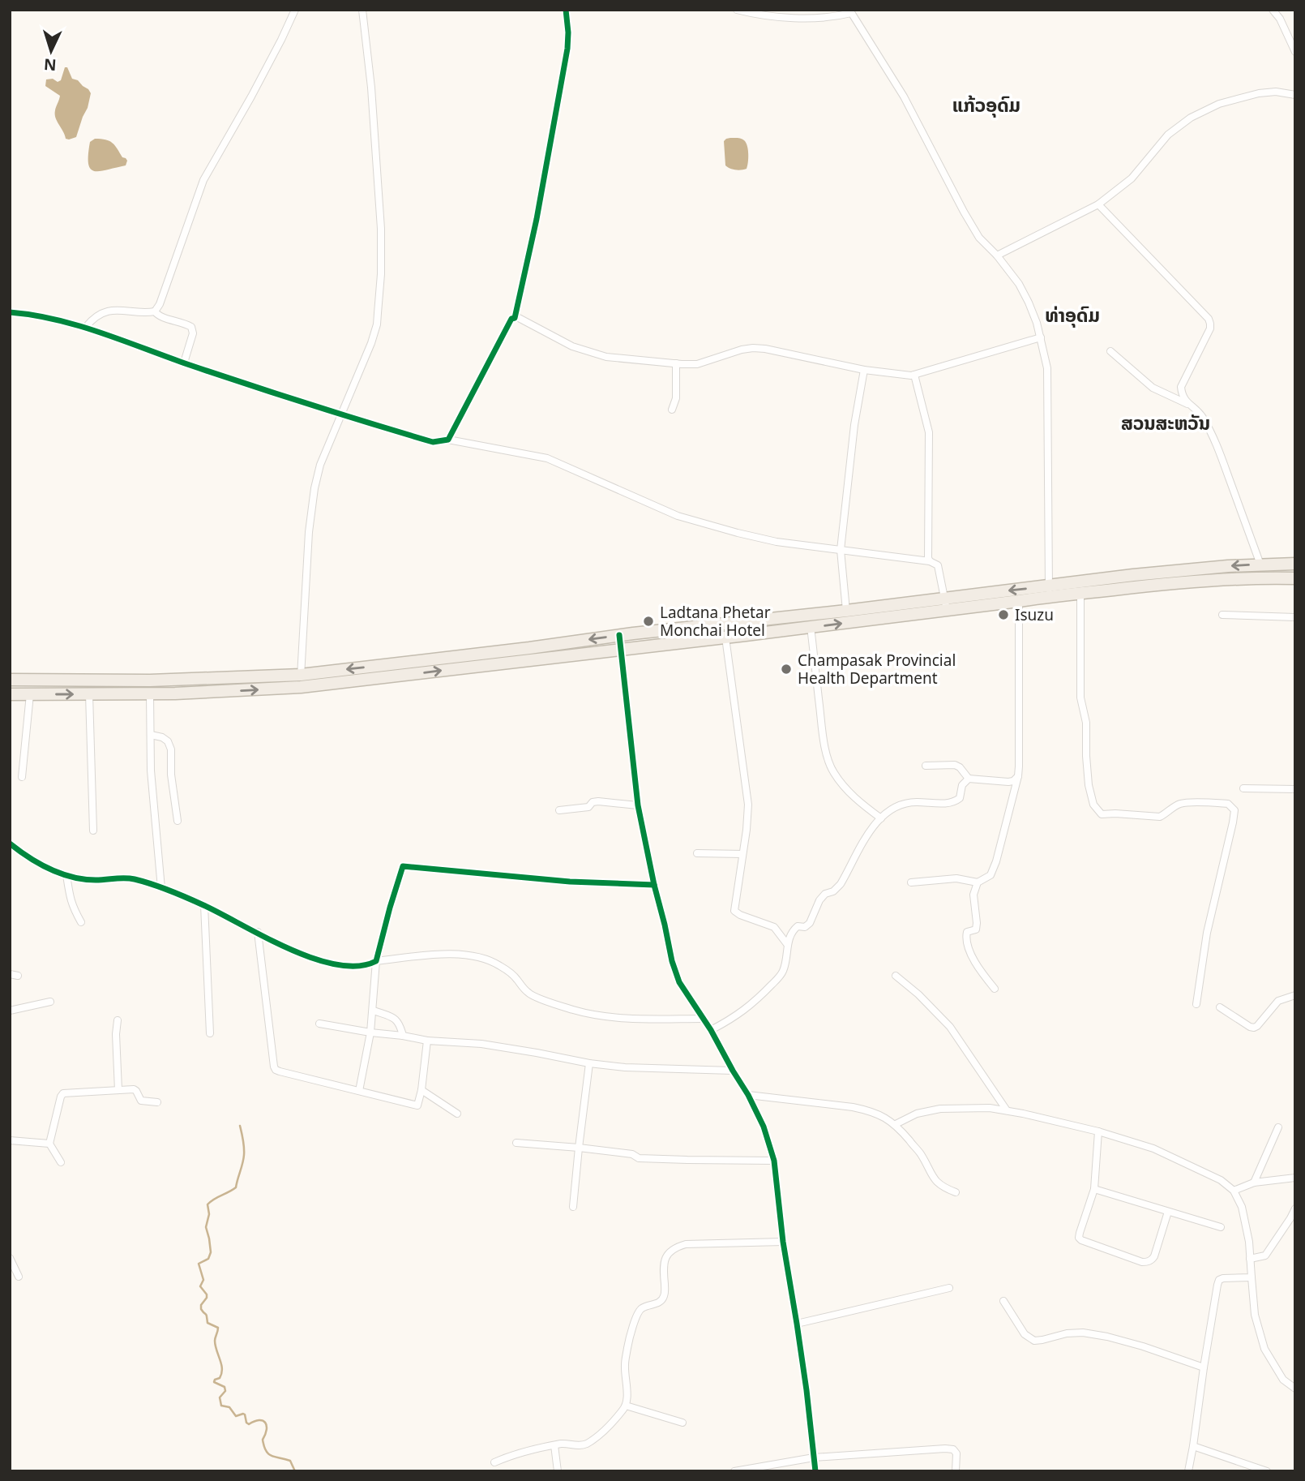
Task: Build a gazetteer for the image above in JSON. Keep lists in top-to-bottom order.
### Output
{
  "districts": ["ແກ້ວອຸດົມ", "ທ່າອຸດົມ", "ສວນສະຫວັນ"],
  "places": ["Isuzu", "Ladtana Phetar Monchai Hotel", "Champasak Provincial Health Department"],
  "north": "bottom"
}
